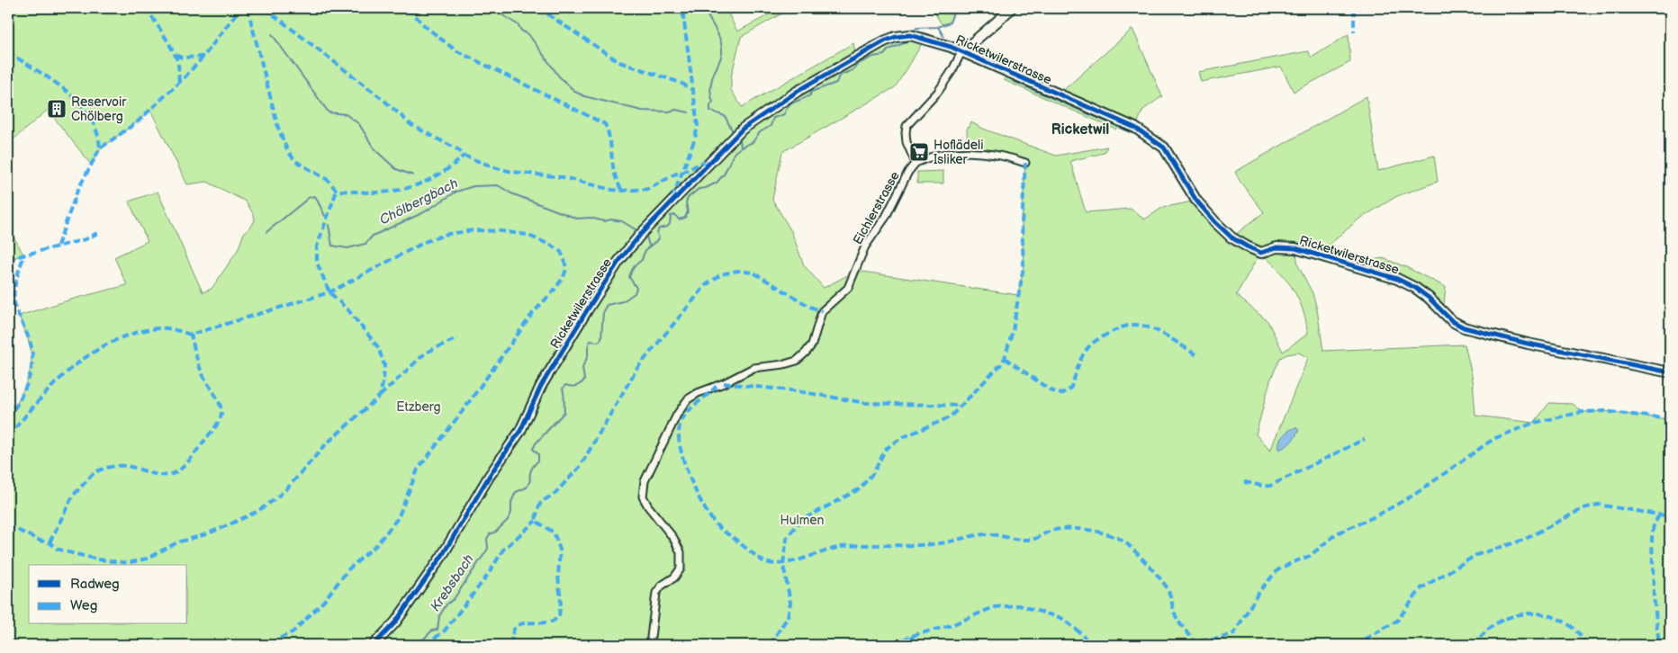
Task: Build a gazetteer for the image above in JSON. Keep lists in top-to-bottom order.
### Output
{
  "streets": {
    "street": ["Ricketwilerstrasse", "Eichlerstrasse"]
  },
  "districts": ["Ricketwil"],
  "water": ["Chölbergbach", "Krebsbach"],
  "parks": ["Etzberg", "Hulmen"],
  "places": {
    "building": ["Reservoir Chölberg"],
    "supermarket": ["Hoflädeli Isliker"]
  },
  "legend": ["Radweg", "Weg"]
}
